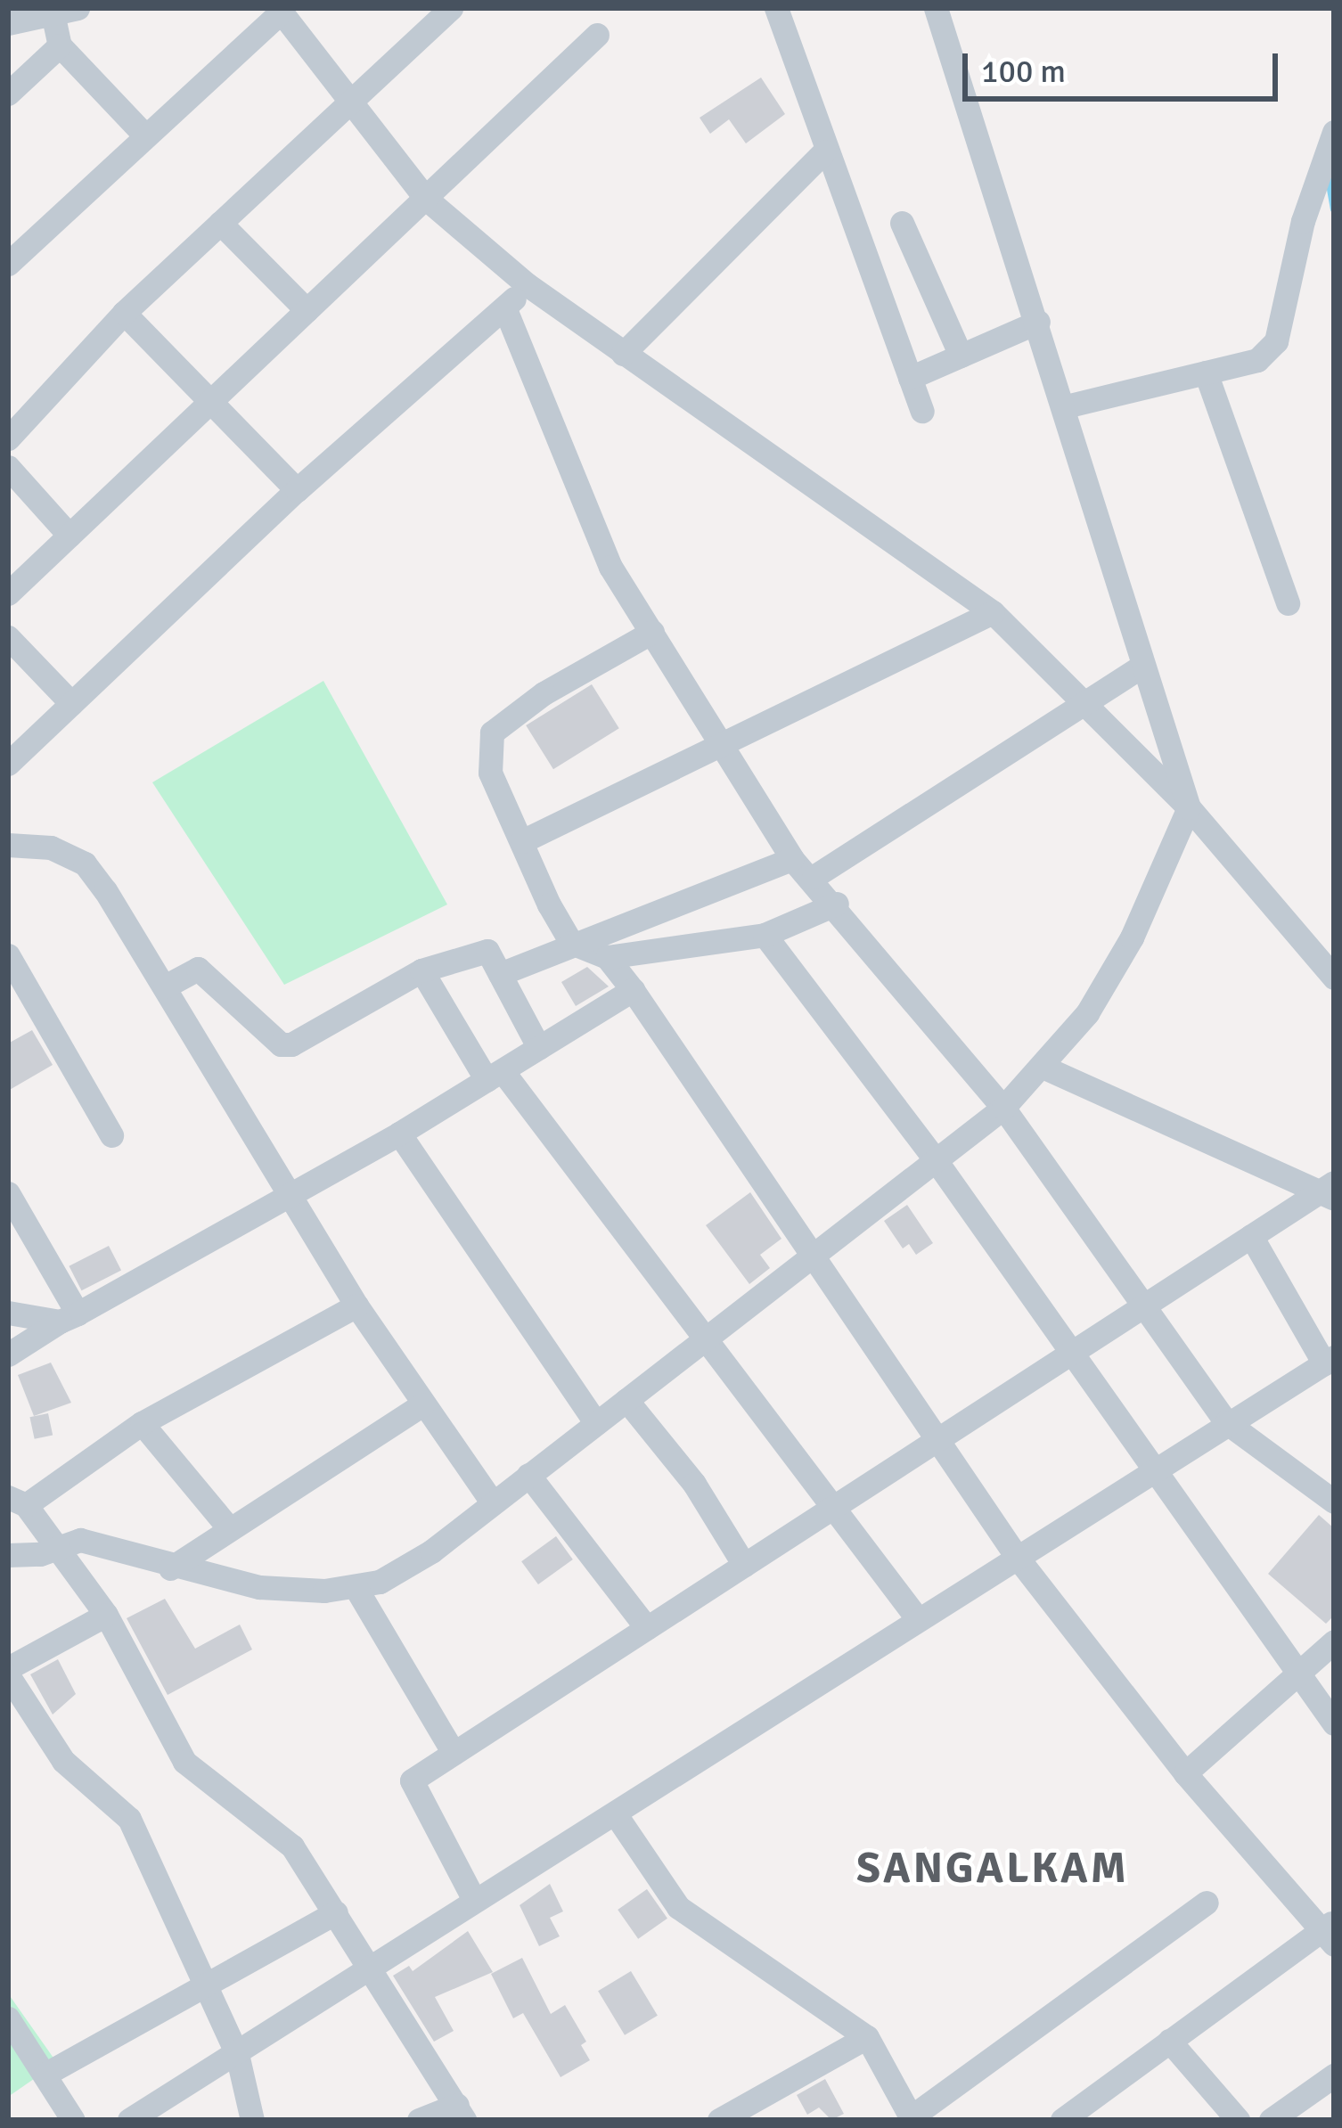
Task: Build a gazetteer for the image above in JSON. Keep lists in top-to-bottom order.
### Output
{
  "districts": ["SANGALKAM"],
  "scale_bar": "100 m"
}
